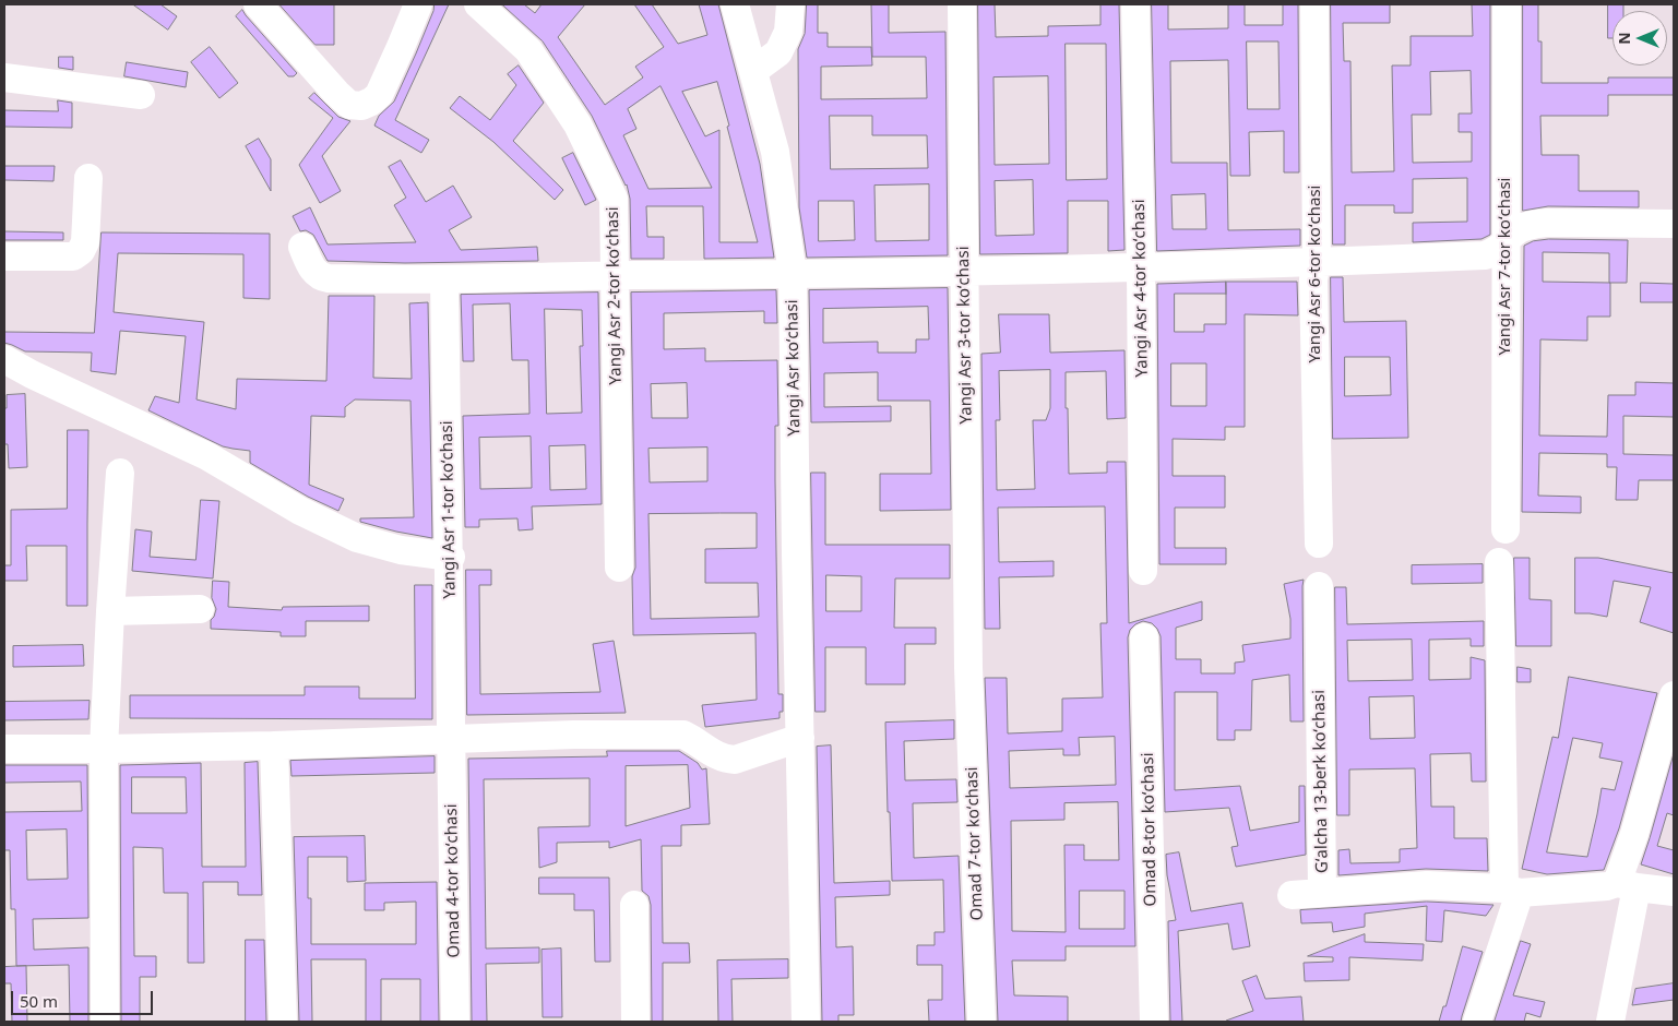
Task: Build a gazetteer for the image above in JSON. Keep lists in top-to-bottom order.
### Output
{
  "streets": {
    "street": [
      "Yangi Asr 7-tor koʻchasi",
      "Yangi Asr 6-tor koʻchasi",
      "Yangi Asr 4-tor koʻchasi",
      "Yangi Asr 2-tor koʻchasi",
      "Yangi Asr 3-tor koʻchasi",
      "Yangi Asr koʻchasi",
      "Yangi Asr 1-tor koʻchasi",
      "Gʻalcha 13-berk koʻchasi",
      "Omad 8-tor koʻchasi",
      "Omad 7-tor koʻchasi",
      "Omad 4-tor koʻchasi"
    ]
  },
  "crossings": [
    ["Yangi Asr 3-tor koʻchasi", "Omad 7-tor koʻchasi"],
    ["Yangi Asr 1-tor koʻchasi", "Omad 4-tor koʻchasi"]
  ],
  "scale_bar": "50 m",
  "north": "left"
}
